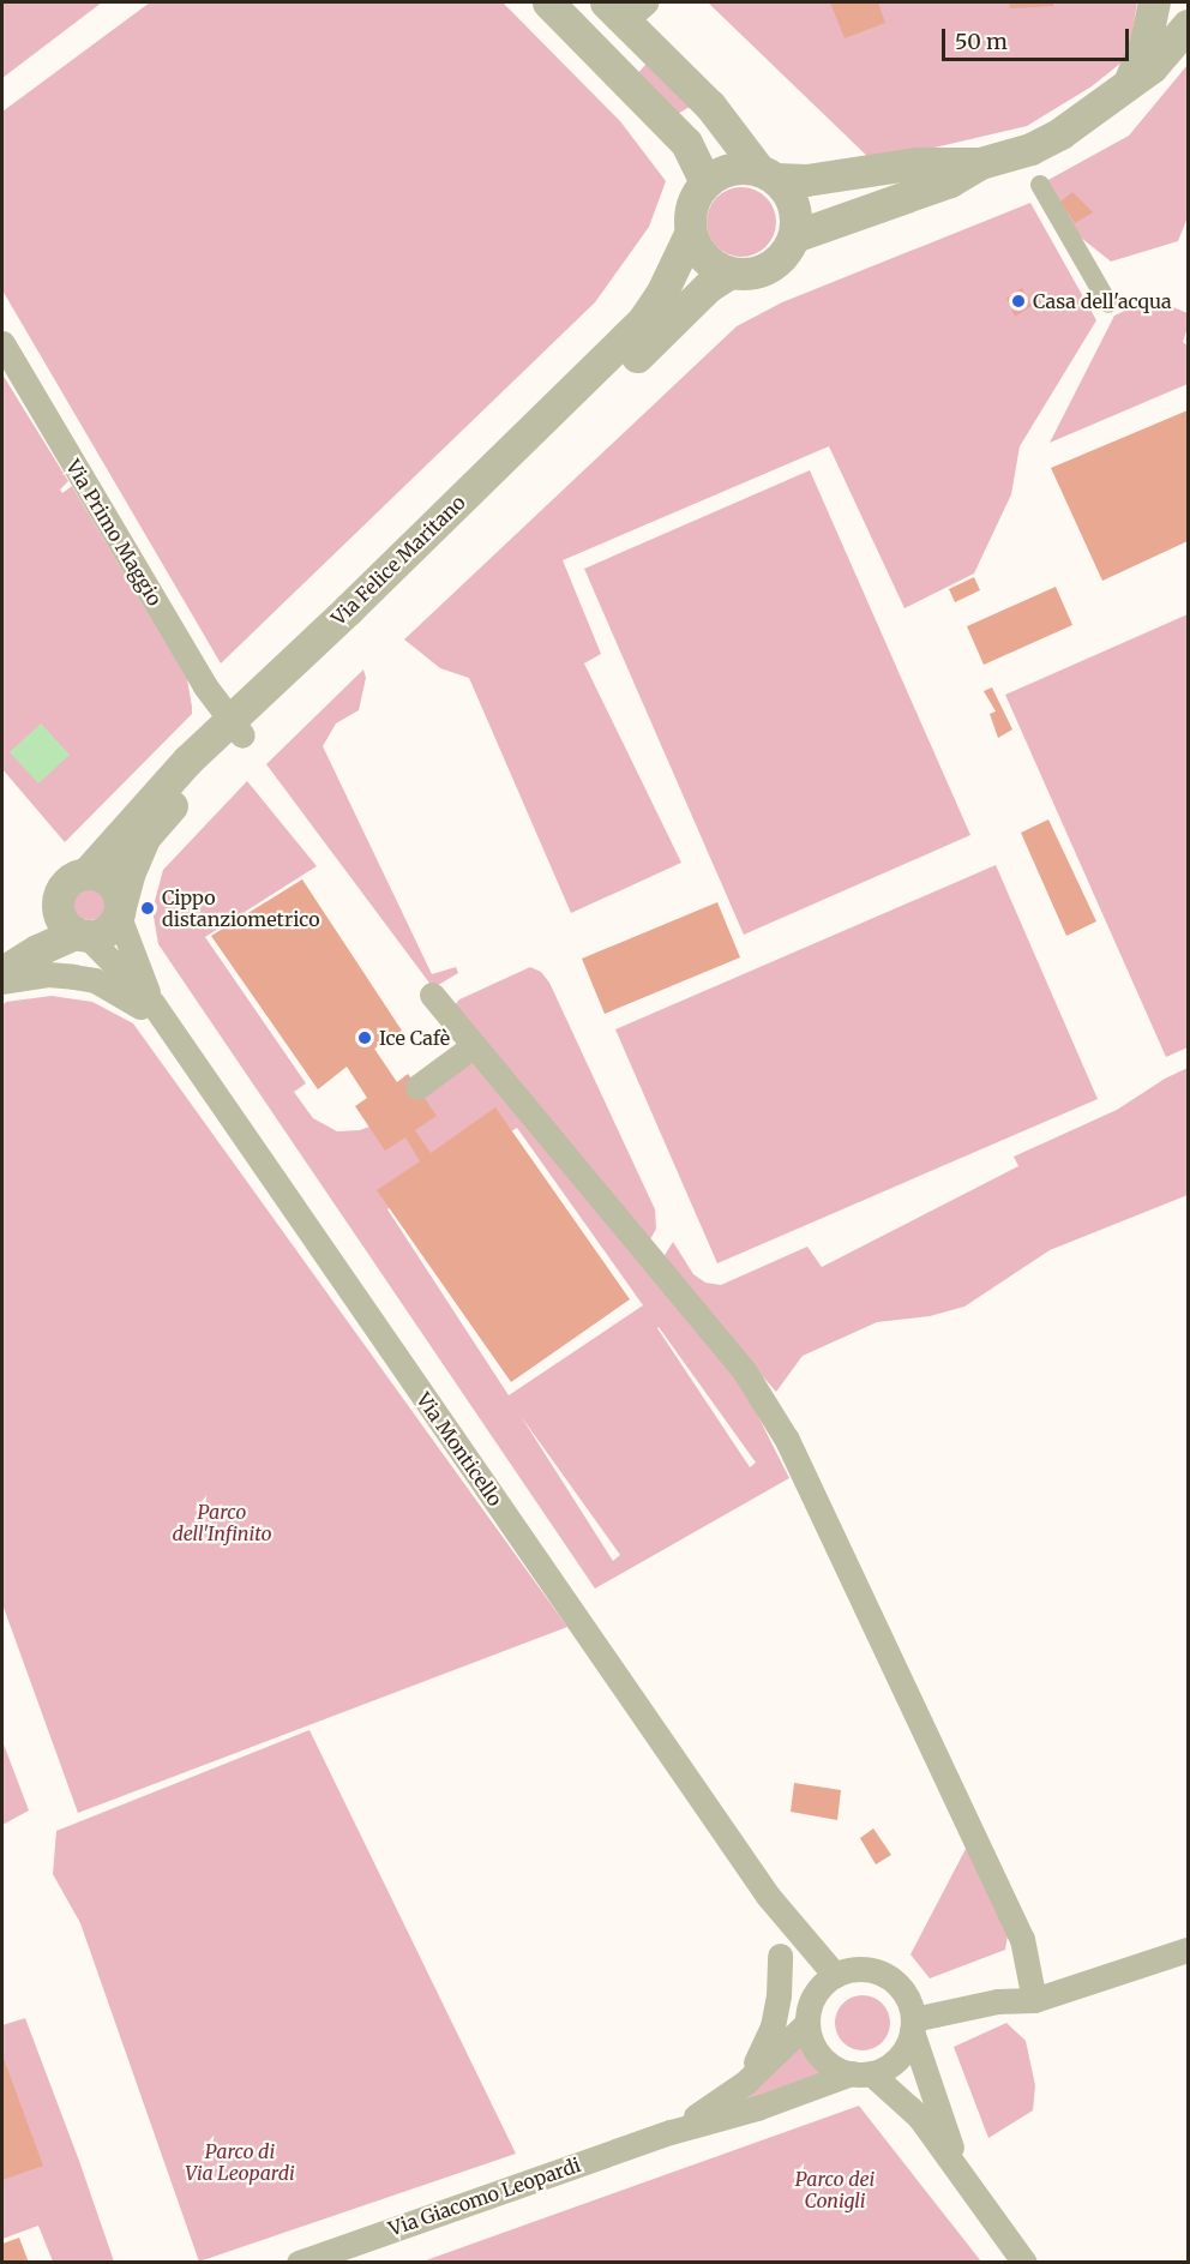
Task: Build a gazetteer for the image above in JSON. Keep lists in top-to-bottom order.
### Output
{
  "streets": {
    "street": [
      "Via Primo Maggio",
      "Via Felice Maritano",
      "Via Monticello",
      "Via Giacomo Leopardi"
    ]
  },
  "crossings": [
    ["Via Primo Maggio", "Via Felice Maritano"],
    ["Via Felice Maritano", "Via Monticello"],
    ["Via Monticello", "Via Giacomo Leopardi"]
  ],
  "parks": ["Parco dell'Infinito", "Parco di Via Leopardi", "Parco dei Conigli"],
  "places": ["Casa dell'acqua", "Cippo distanziometrico", "Ice Cafè"],
  "scale_bar": "50 m"
}
